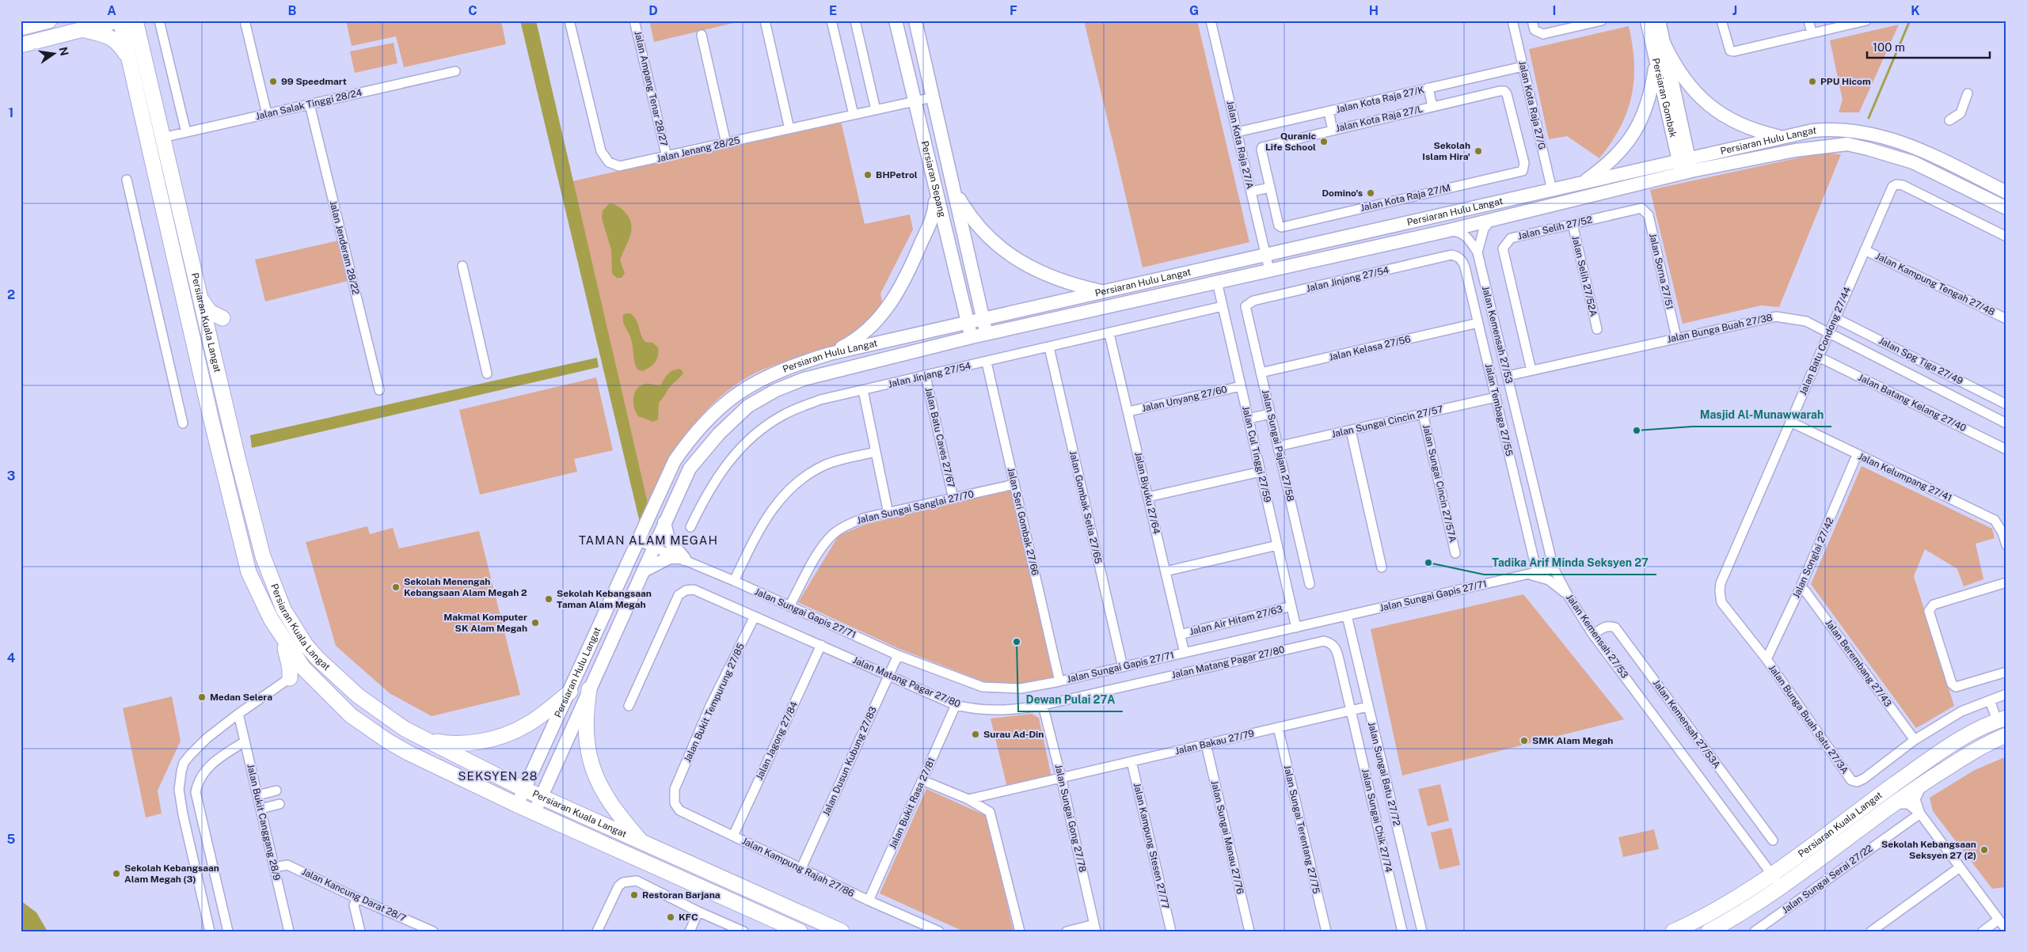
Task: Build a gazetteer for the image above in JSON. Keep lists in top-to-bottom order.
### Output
{
  "streets": {
    "main road": [
      "Persiaran Gombak",
      "Persiaran Hulu Langat",
      "Persiaran Sepang",
      "Persiaran Kuala Langat"
    ],
    "street": [
      "Jalan Ampang Tenar 28/27",
      "Jalan Kota Raja 27/K",
      "Jalan Salak Tinggi 28/24",
      "Jalan Kota Raja 27/G",
      "Jalan Kota Raja 27/L",
      "Jalan Kota Raja 27/A",
      "Jalan Jenang 28/25",
      "Jalan Kota Raja 27/M",
      "Jalan Selih 27/52",
      "Jalan Jenderam 28/22",
      "Jalan Sorna 27/51",
      "Jalan Selih 27/52A",
      "Jalan Jinjang 27/54",
      "Jalan Kampung Tengah 27/48",
      "Jalan Bunga Buah 27/38",
      "Jalan Kemensah 27/53",
      "Jalan Batu Condong 27/44",
      "Jalan Kelasa 27/56",
      "Jalan Spg Tiga 27/49",
      "Jalan Unyang 27/60",
      "Jalan Batang Kelang 27/40",
      "Jalan Tembaga 27/55",
      "Jalan Sungai Cincin 27/57",
      "Jalan Batu Caves 27/67",
      "Jalan Sungai Pajam 27/58",
      "Jalan Cul Tinggi 27/59",
      "Jalan Kelumpang 27/41",
      "Jalan Sungai Cincin 27/57A",
      "Jalan Biyuku 27/64",
      "Jalan Sungai Sanglai 27/70",
      "Jalan Gombak Setia 27/65",
      "Jalan Seri Gombak 27/66",
      "Jalan Songlai 27/42",
      "Jalan Sungai Gapis 27/71",
      "Jalan Air Hitam 27/63",
      "Jalan Matang Pagar 27/80",
      "Jalan Berembang 27/43",
      "Jalan Bukit Tempurung 27/85",
      "Jalan Bunga Buah Satu 27/3A",
      "Jalan Kemensah 27/53A",
      "Jalan Jagong 27/84",
      "Jalan Bakau 27/79",
      "Jalan Dusun Kubung 27/83",
      "Jalan Sungai Batu 27/72",
      "Jalan Bukit Rasa 27/81",
      "Jalan Sungai Gong 27/78",
      "Jalan Sungai Chik 27/74",
      "Jalan Bukit Canggang 28/9",
      "Jalan Sungai Terentang 27/75",
      "Jalan Sungai Manau 27/76",
      "Jalan Kampung Stesen 27/77",
      "Jalan Kampung Rajah 27/86",
      "Jalan Sungai Serai 27/22",
      "Jalan Kancung Darat 28/7"
    ]
  },
  "crossings": [
    ["Jalan Ampang Tenar 28/27", "Jalan Jenang 28/25"],
    ["Persiaran Gombak", "Persiaran Hulu Langat"],
    ["Jalan Kota Raja 27/K", "Jalan Kota Raja 27/G"],
    ["Jalan Kota Raja 27/K", "Jalan Kota Raja 27/A"],
    ["Jalan Salak Tinggi 28/24", "Jalan Jenderam 28/22"],
    ["Jalan Salak Tinggi 28/24", "Persiaran Kuala Langat"],
    ["Jalan Kota Raja 27/G", "Persiaran Hulu Langat"],
    ["Jalan Kota Raja 27/L", "Jalan Kota Raja 27/M"],
    ["Persiaran Hulu Langat", "Jalan Kota Raja 27/A"],
    ["Persiaran Hulu Langat", "Persiaran Sepang"],
    ["Persiaran Hulu Langat", "Persiaran Kuala Langat"],
    ["Persiaran Hulu Langat", "Jalan Cul Tinggi 27/59"],
    ["Persiaran Hulu Langat", "Jalan Sungai Gapis 27/71"],
    ["Jalan Jenang 28/25", "Persiaran Sepang"],
    ["Jalan Selih 27/52", "Jalan Sorna 27/51"],
    ["Jalan Selih 27/52", "Jalan Selih 27/52A"],
    ["Jalan Selih 27/52", "Jalan Bunga Buah 27/38"],
    ["Jalan Sorna 27/51", "Jalan Bunga Buah 27/38"],
    ["Jalan Jinjang 27/54", "Jalan Tembaga 27/55"],
    ["Jalan Jinjang 27/54", "Jalan Batu Caves 27/67"],
    ["Jalan Jinjang 27/54", "Jalan Sungai Pajam 27/58"],
    ["Jalan Jinjang 27/54", "Jalan Cul Tinggi 27/59"],
    ["Jalan Jinjang 27/54", "Jalan Biyuku 27/64"],
    ["Jalan Jinjang 27/54", "Jalan Gombak Setia 27/65"],
    ["Jalan Jinjang 27/54", "Jalan Seri Gombak 27/66"],
    ["Jalan Kampung Tengah 27/48", "Jalan Batu Condong 27/44"],
    ["Persiaran Kuala Langat", "Jalan Kemensah 27/53"],
    ["Jalan Bunga Buah 27/38", "Jalan Kemensah 27/53"],
    ["Jalan Bunga Buah 27/38", "Jalan Batu Condong 27/44"],
    ["Jalan Kemensah 27/53", "Jalan Sungai Gapis 27/71"],
    ["Jalan Kemensah 27/53", "Jalan Kemensah 27/53A"],
    ["Jalan Batu Condong 27/44", "Jalan Spg Tiga 27/49"],
    ["Jalan Batu Condong 27/44", "Jalan Batang Kelang 27/40"],
    ["Jalan Batu Condong 27/44", "Jalan Kelumpang 27/41"],
    ["Jalan Batu Condong 27/44", "Jalan Bunga Buah Satu 27/3A"],
    ["Jalan Kelasa 27/56", "Jalan Tembaga 27/55"],
    ["Jalan Kelasa 27/56", "Jalan Sungai Pajam 27/58"],
    ["Jalan Unyang 27/60", "Jalan Cul Tinggi 27/59"],
    ["Jalan Unyang 27/60", "Jalan Biyuku 27/64"],
    ["Jalan Tembaga 27/55", "Jalan Sungai Cincin 27/57"],
    ["Jalan Tembaga 27/55", "Jalan Sungai Gapis 27/71"],
    ["Jalan Sungai Cincin 27/57", "Jalan Sungai Pajam 27/58"],
    ["Jalan Sungai Cincin 27/57", "Jalan Sungai Cincin 27/57A"],
    ["Jalan Batu Caves 27/67", "Jalan Sungai Sanglai 27/70"],
    ["Jalan Cul Tinggi 27/59", "Jalan Sungai Gapis 27/71"],
    ["Jalan Cul Tinggi 27/59", "Jalan Air Hitam 27/63"],
    ["Jalan Kelumpang 27/41", "Jalan Songlai 27/42"],
    ["Jalan Biyuku 27/64", "Jalan Sungai Gapis 27/71"],
    ["Jalan Biyuku 27/64", "Jalan Air Hitam 27/63"],
    ["Jalan Sungai Sanglai 27/70", "Jalan Seri Gombak 27/66"],
    ["Jalan Sungai Sanglai 27/70", "Jalan Sungai Gapis 27/71"],
    ["Jalan Gombak Setia 27/65", "Jalan Sungai Gapis 27/71"],
    ["Jalan Seri Gombak 27/66", "Jalan Sungai Gapis 27/71"],
    ["Jalan Songlai 27/42", "Jalan Berembang 27/43"],
    ["Jalan Songlai 27/42", "Jalan Bunga Buah Satu 27/3A"],
    ["Jalan Sungai Gapis 27/71", "Jalan Dusun Kubung 27/83"],
    ["Jalan Sungai Gapis 27/71", "Jalan Sungai Batu 27/72"],
    ["Jalan Matang Pagar 27/80", "Jalan Bukit Tempurung 27/85"],
    ["Jalan Matang Pagar 27/80", "Jalan Jagong 27/84"],
    ["Jalan Matang Pagar 27/80", "Jalan Bakau 27/79"],
    ["Jalan Matang Pagar 27/80", "Jalan Dusun Kubung 27/83"],
    ["Jalan Matang Pagar 27/80", "Jalan Bukit Rasa 27/81"],
    ["Jalan Matang Pagar 27/80", "Jalan Sungai Gong 27/78"],
    ["Jalan Matang Pagar 27/80", "Jalan Sungai Chik 27/74"],
    ["Jalan Berembang 27/43", "Jalan Bunga Buah Satu 27/3A"],
    ["Jalan Bukit Tempurung 27/85", "Jalan Kampung Rajah 27/86"],
    ["Jalan Jagong 27/84", "Jalan Kampung Rajah 27/86"],
    ["Jalan Bakau 27/79", "Jalan Sungai Batu 27/72"],
    ["Jalan Bakau 27/79", "Jalan Sungai Gong 27/78"],
    ["Jalan Bakau 27/79", "Jalan Sungai Chik 27/74"],
    ["Jalan Bakau 27/79", "Jalan Sungai Terentang 27/75"],
    ["Jalan Bakau 27/79", "Jalan Sungai Manau 27/76"],
    ["Jalan Bakau 27/79", "Jalan Kampung Stesen 27/77"],
    ["Jalan Dusun Kubung 27/83", "Jalan Kampung Rajah 27/86"],
    ["Jalan Bukit Rasa 27/81", "Jalan Kampung Rajah 27/86"],
    ["Jalan Bukit Canggang 28/9", "Jalan Kancung Darat 28/7"]
  ],
  "districts": ["TAMAN ALAM MEGAH", "SEKSYEN 28"],
  "places": [
    "99 Speedmart",
    "PPU Hicom",
    "Quranic Life School",
    "Sekolah Islam Hira'",
    "BHPetrol",
    "Domino's",
    "Masjid Al-Munawwarah",
    "Tadika Arif Minda Seksyen 27",
    "Sekolah Menengah Kebangsaan Alam Megah 2",
    "Sekolah Kebangsaan Taman Alam Megah",
    "Makmal Komputer SK Alam Megah",
    "Dewan Pulai 27A",
    "Medan Selera",
    "Surau Ad-Din",
    "SMK Alam Megah",
    "Sekolah Kebangsaan Seksyen 27 (2)",
    "Sekolah Kebangsaan Alam Megah (3)",
    "Restoran Barjana",
    "KFC"
  ],
  "scale_bar": "100 m",
  "north": "right",
  "grid": {
    "columns": [
      "A",
      "B",
      "C",
      "D",
      "E",
      "F",
      "G",
      "H",
      "I",
      "J",
      "K"
    ],
    "rows": [
      "1",
      "2",
      "3",
      "4",
      "5"
    ]
  }
}
